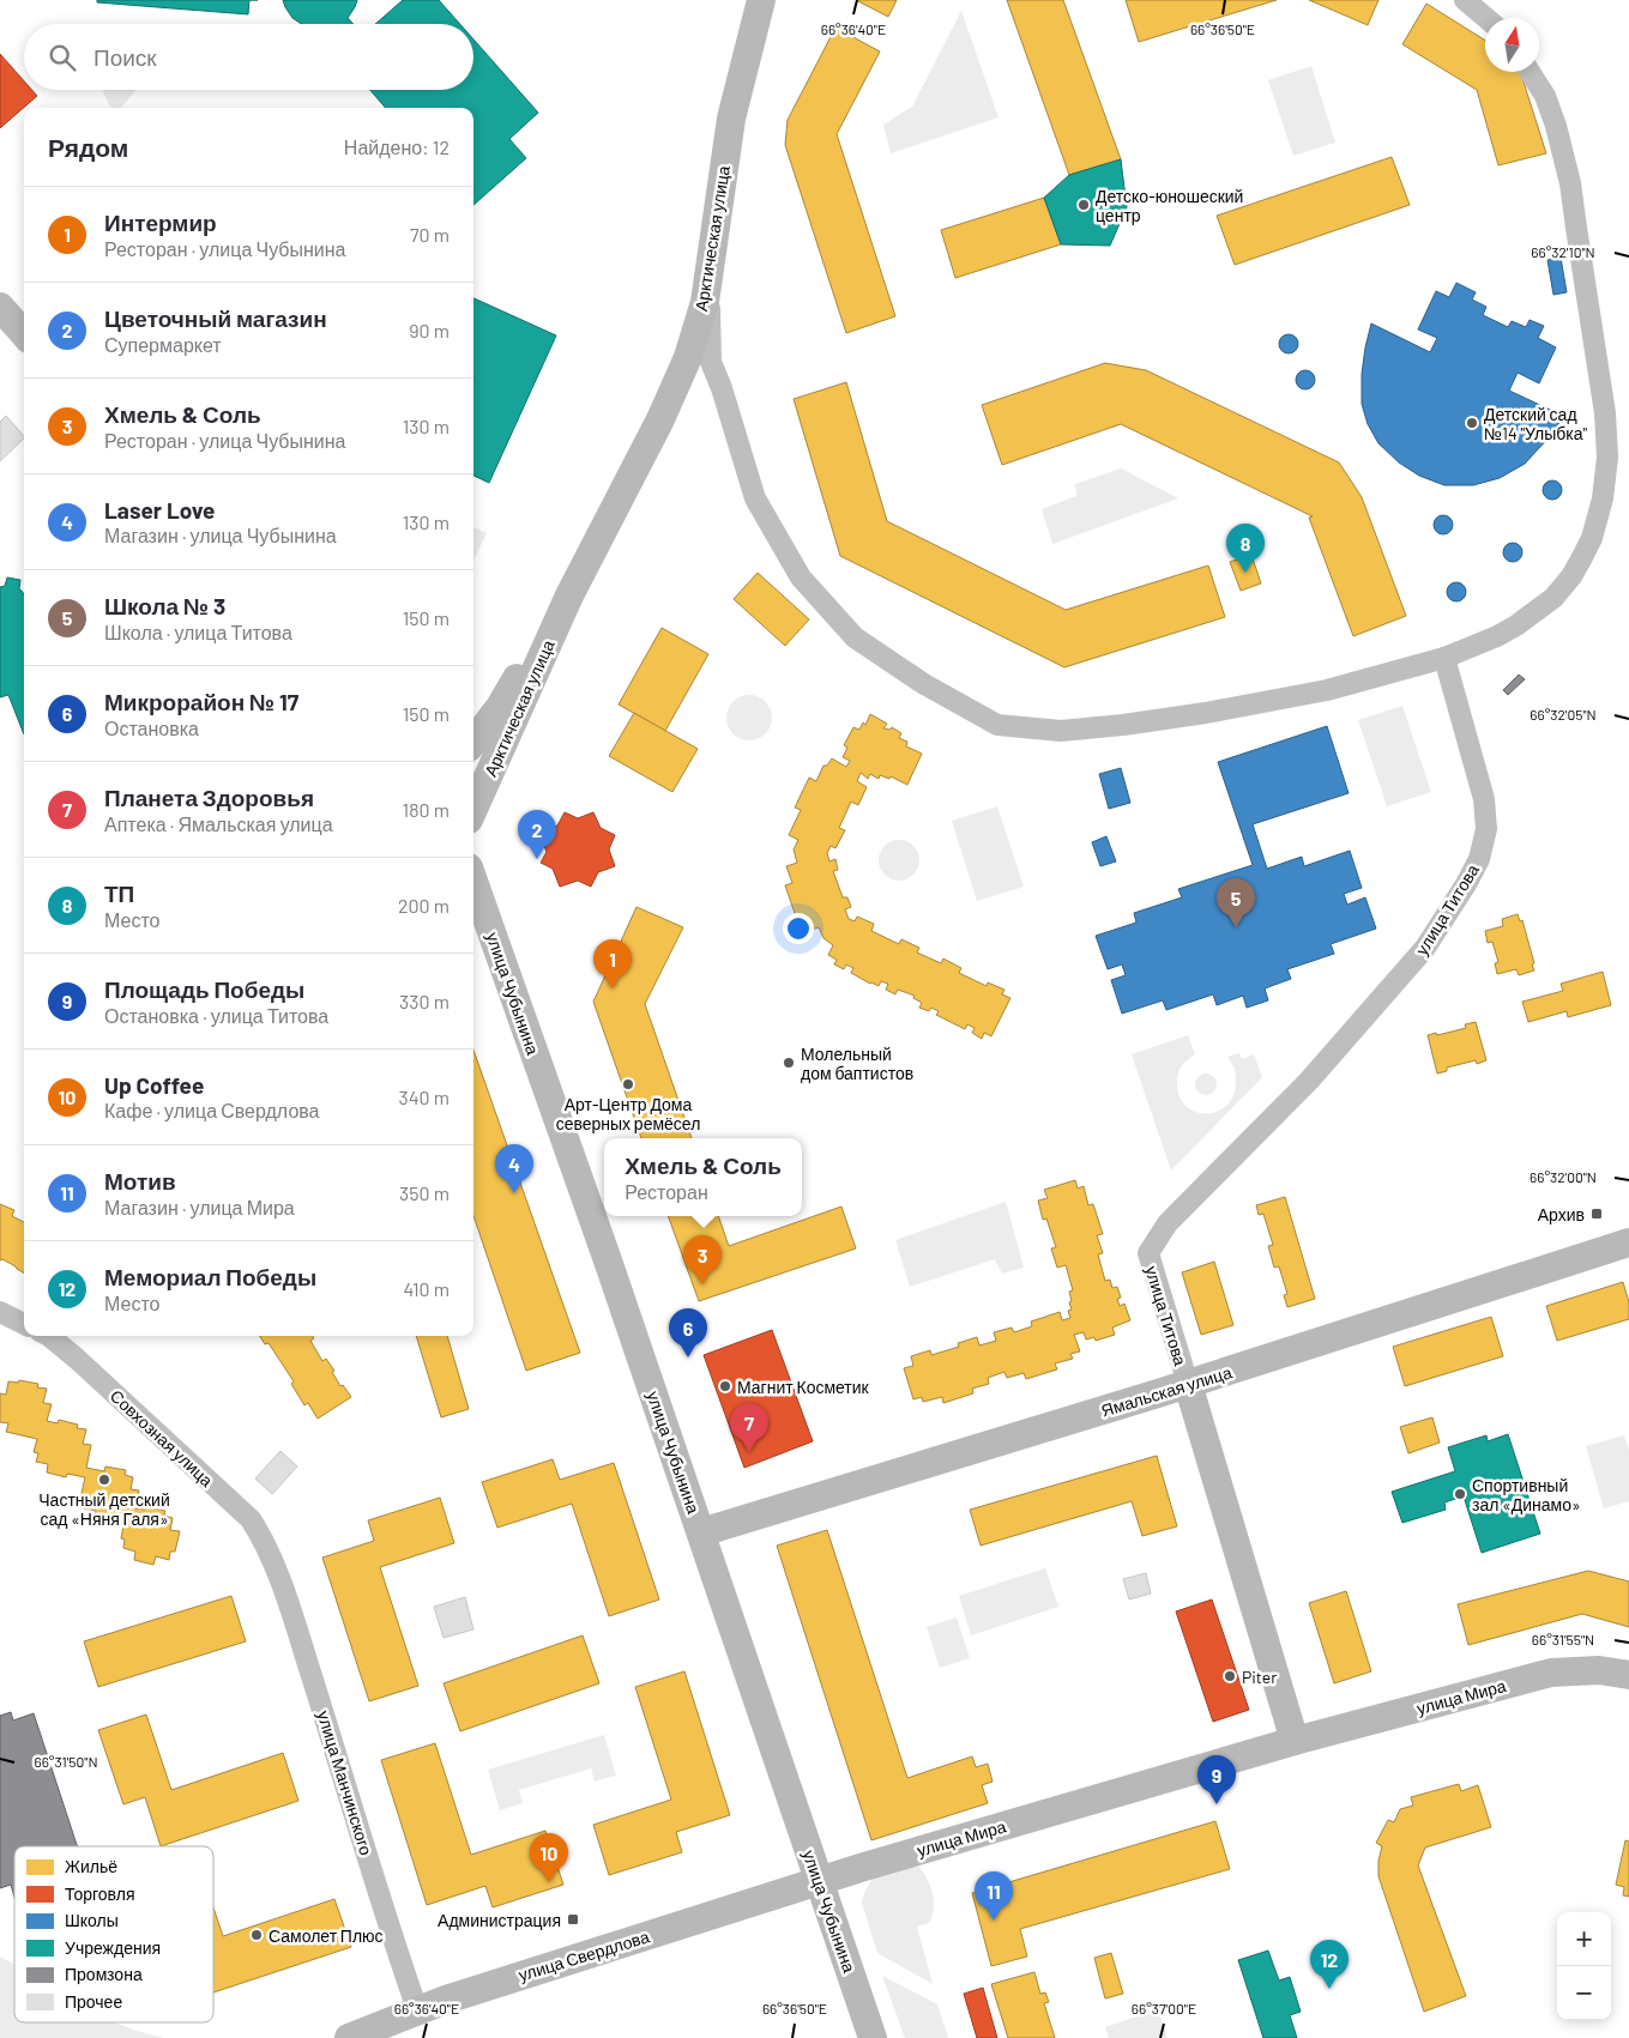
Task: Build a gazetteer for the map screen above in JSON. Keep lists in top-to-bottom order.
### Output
{
  "streets": {
    "street": [
      "Арктическая улица",
      "улица Титова",
      "улица Чубынина",
      "Ямальская улица",
      "Совхозная улица",
      "улица Мира",
      "улица Манчинского",
      "улица Свердлова"
    ]
  },
  "crossings": [
    ["улица Титова", "Ямальская улица"],
    ["улица Титова", "улица Мира"],
    ["улица Чубынина", "Ямальская улица"],
    ["улица Чубынина", "улица Мира"],
    ["улица Чубынина", "улица Свердлова"],
    ["Совхозная улица", "улица Манчинского"],
    ["улица Мира", "улица Свердлова"],
    ["улица Манчинского", "улица Свердлова"]
  ],
  "places": {
    "other": [
      "Детско-юношеский центр",
      "Детский сад №14 \"Улыбка\"",
      "Молельный дом баптистов",
      "Арт-Центр Дома северных ремёсел",
      "Магнит Косметик",
      "Частный детский сад «Няня Галя»",
      "Спортивный зал «Динамо»",
      "Piter",
      "Самолет Плюс"
    ],
    "transit": ["Архив", "Администрация"]
  },
  "legend": [
    "Жильё",
    "Торговля",
    "Школы",
    "Учреждения",
    "Промзона",
    "Прочее"
  ],
  "north": "top",
  "page": {
    "search": "Поиск",
    "heading": ["Рядом", "Найдено: 12"],
    "list": [
      {
        "mark": "1",
        "name": "Интермир",
        "note": "Ресторан · улица Чубынина",
        "value": "70 m"
      },
      {
        "mark": "2",
        "name": "Цветочный магазин",
        "note": "Супермаркет",
        "value": "90 m"
      },
      {
        "mark": "3",
        "name": "Хмель & Соль",
        "note": "Ресторан · улица Чубынина",
        "value": "130 m"
      },
      {
        "mark": "4",
        "name": "Laser Love",
        "note": "Магазин · улица Чубынина",
        "value": "130 m"
      },
      {
        "mark": "5",
        "name": "Школа № 3",
        "note": "Школа · улица Титова",
        "value": "150 m"
      },
      {
        "mark": "6",
        "name": "Микрорайон № 17",
        "note": "Остановка",
        "value": "150 m"
      },
      {
        "mark": "7",
        "name": "Планета Здоровья",
        "note": "Аптека · Ямальская улица",
        "value": "180 m"
      },
      {
        "mark": "8",
        "name": "ТП",
        "note": "Место",
        "value": "200 m"
      },
      {
        "mark": "9",
        "name": "Площадь Победы",
        "note": "Остановка · улица Титова",
        "value": "330 m"
      },
      {
        "mark": "10",
        "name": "Up Coffee",
        "note": "Кафе · улица Свердлова",
        "value": "340 m"
      },
      {
        "mark": "11",
        "name": "Мотив",
        "note": "Магазин · улица Мира",
        "value": "350 m"
      },
      {
        "mark": "12",
        "name": "Мемориал Победы",
        "note": "Место",
        "value": "410 m"
      }
    ],
    "pins": [
      "8",
      "2",
      "5",
      "1",
      "4",
      "3",
      "6",
      "7",
      "9",
      "10",
      "11",
      "12"
    ],
    "popup": ["Хмель & Соль", "Ресторан"],
    "map_buttons": ["+", "−"]
  },
  "coordinates": [
    "66°36'40\"E",
    "66°36'50\"E",
    "66°32'10\"N",
    "66°32'05\"N",
    "66°32'00\"N",
    "66°31'55\"N",
    "66°31'50\"N",
    "66°37'00\"E"
  ]
}
